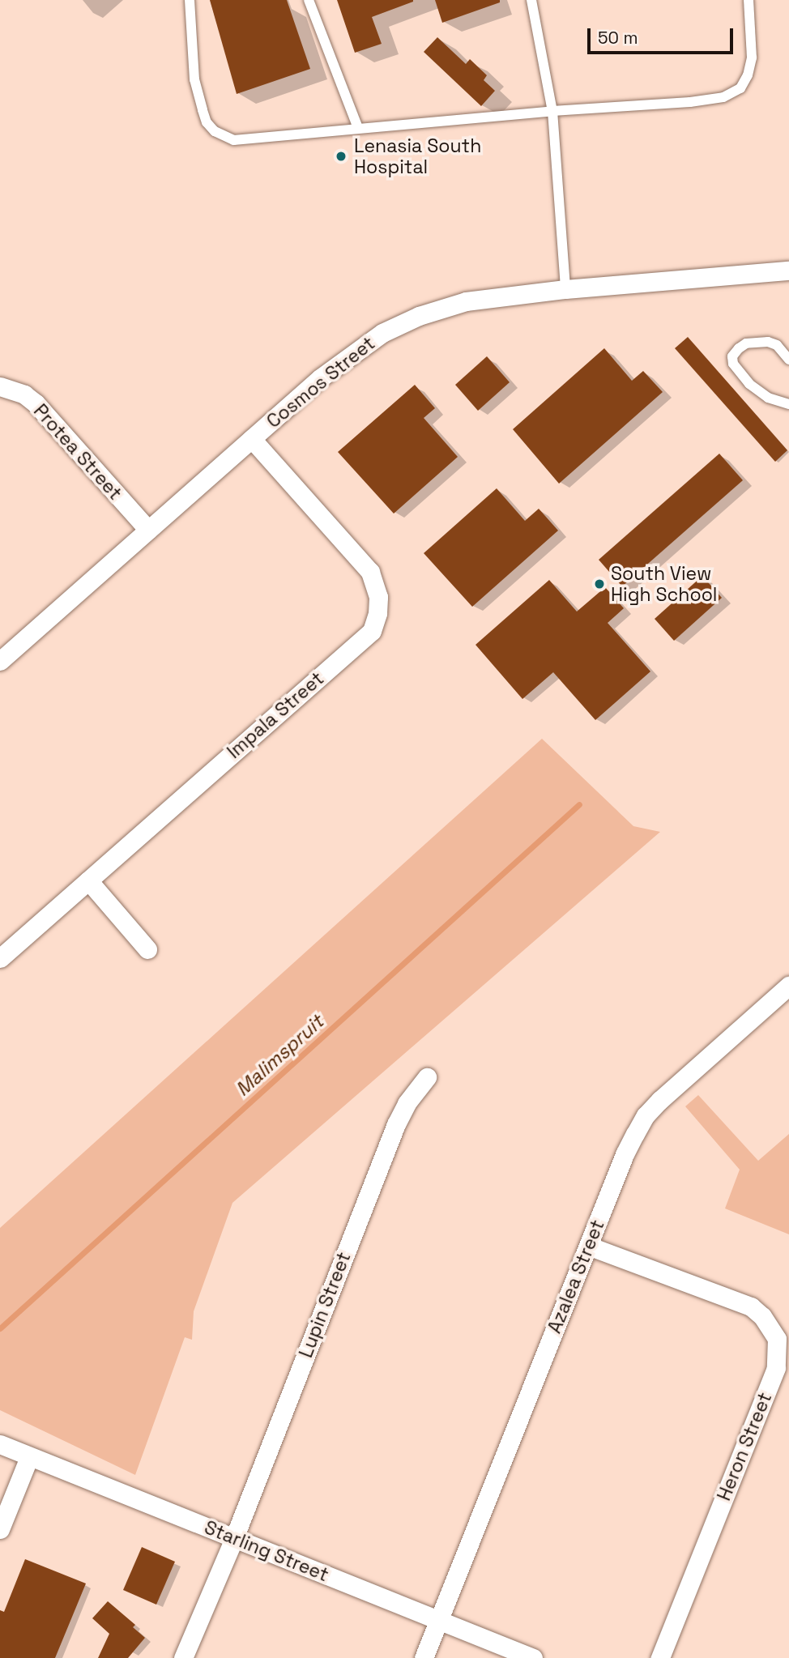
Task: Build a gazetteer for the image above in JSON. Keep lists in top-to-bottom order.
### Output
{
  "streets": {
    "street": [
      "Cosmos Street",
      "Protea Street",
      "Impala Street",
      "Azalea Street",
      "Lupin Street",
      "Heron Street",
      "Starling Street"
    ]
  },
  "crossings": [
    ["Cosmos Street", "Protea Street"],
    ["Cosmos Street", "Impala Street"],
    ["Azalea Street", "Heron Street"],
    ["Azalea Street", "Starling Street"],
    ["Lupin Street", "Starling Street"]
  ],
  "water": ["Malimspruit"],
  "places": ["Lenasia South Hospital", "South View High School"],
  "scale_bar": "50 m"
}
